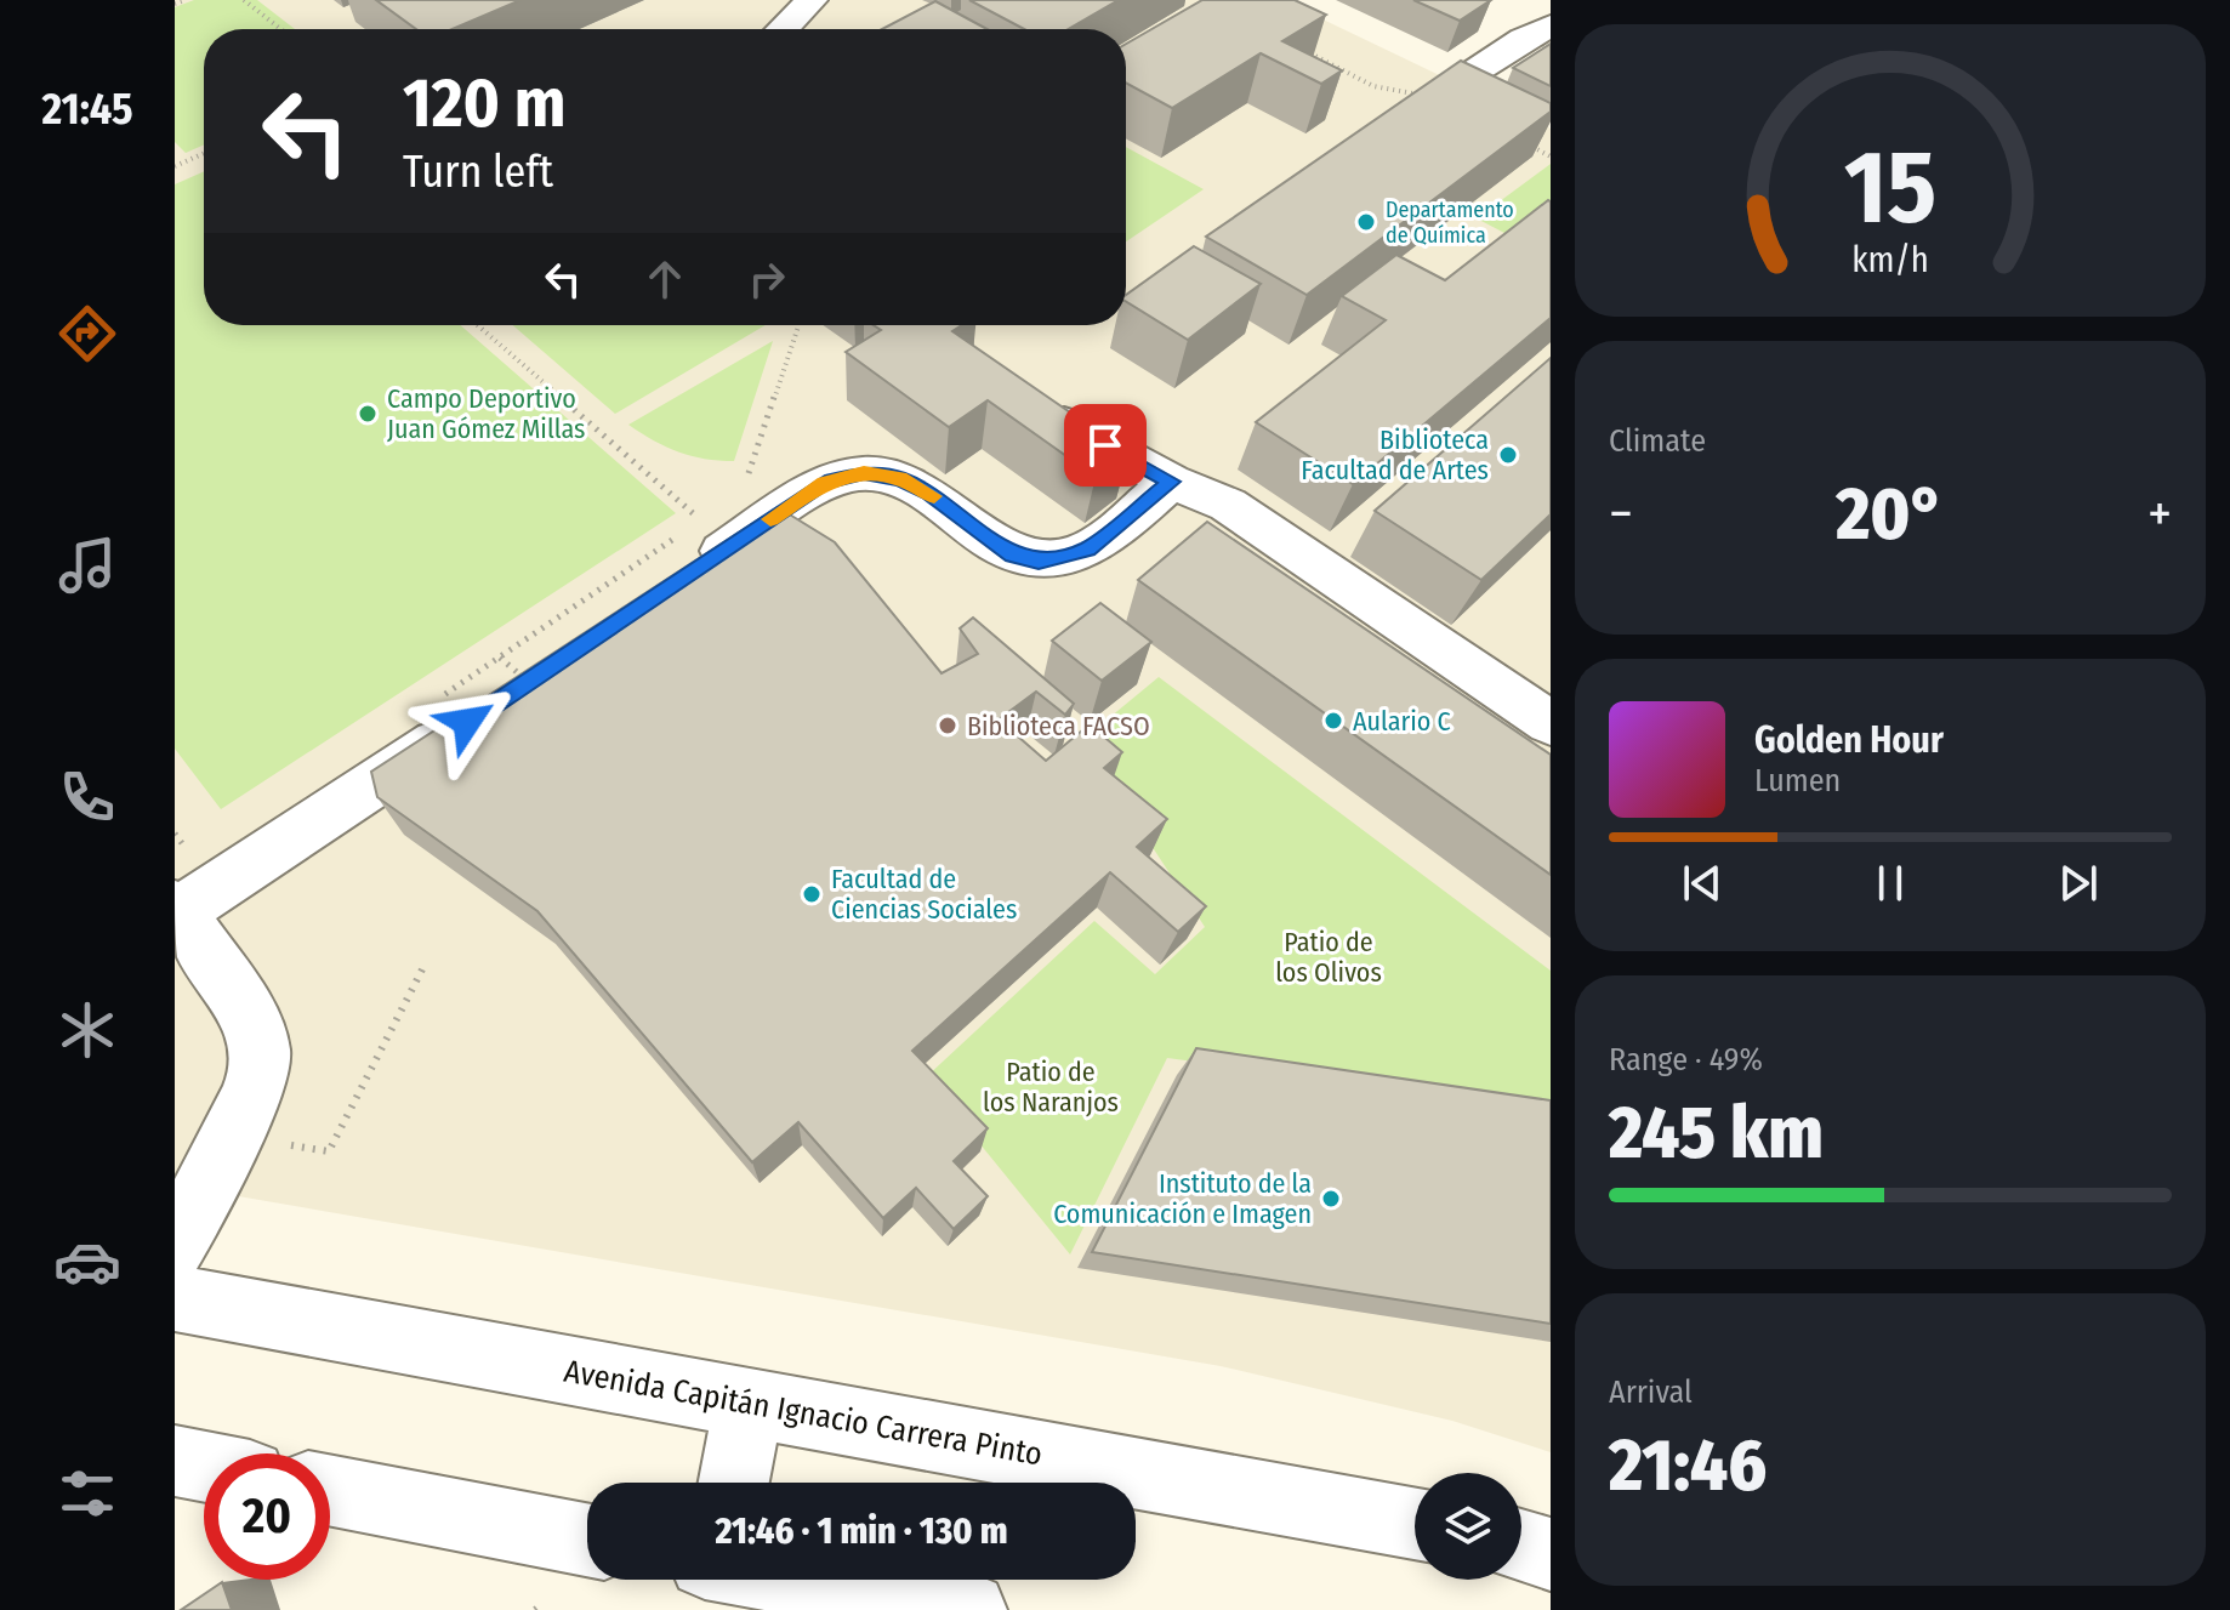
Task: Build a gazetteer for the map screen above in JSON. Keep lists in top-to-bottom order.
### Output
{
  "streets": {
    "street": ["Avenida Capitán Ignacio Carrera Pinto"]
  },
  "parks": ["Patio de los Olivos", "Patio de los Naranjos"],
  "places": [
    "Departamento de Química",
    "Campo Deportivo Juan Gómez Millas",
    "Biblioteca Facultad de Artes",
    "Aulario C",
    "Biblioteca FACSO",
    "Facultad de Ciencias Sociales",
    "Instituto de la Comunicación e Imagen"
  ],
  "page": {
    "tabs": "21:45",
    "turn": ["120 m", "Turn left"],
    "tile": [
      "Climate",
      ["Range · 49%", "245 km"],
      ["Arrival", "21:46"]
    ],
    "heat": ["−", "20°", "+"],
    "song": ["Golden Hour", "Lumen"],
    "limit": "20",
    "trip": "21:46 · 1 min · 130 m",
    "gauge": ["15", "km/h"]
  }
}
